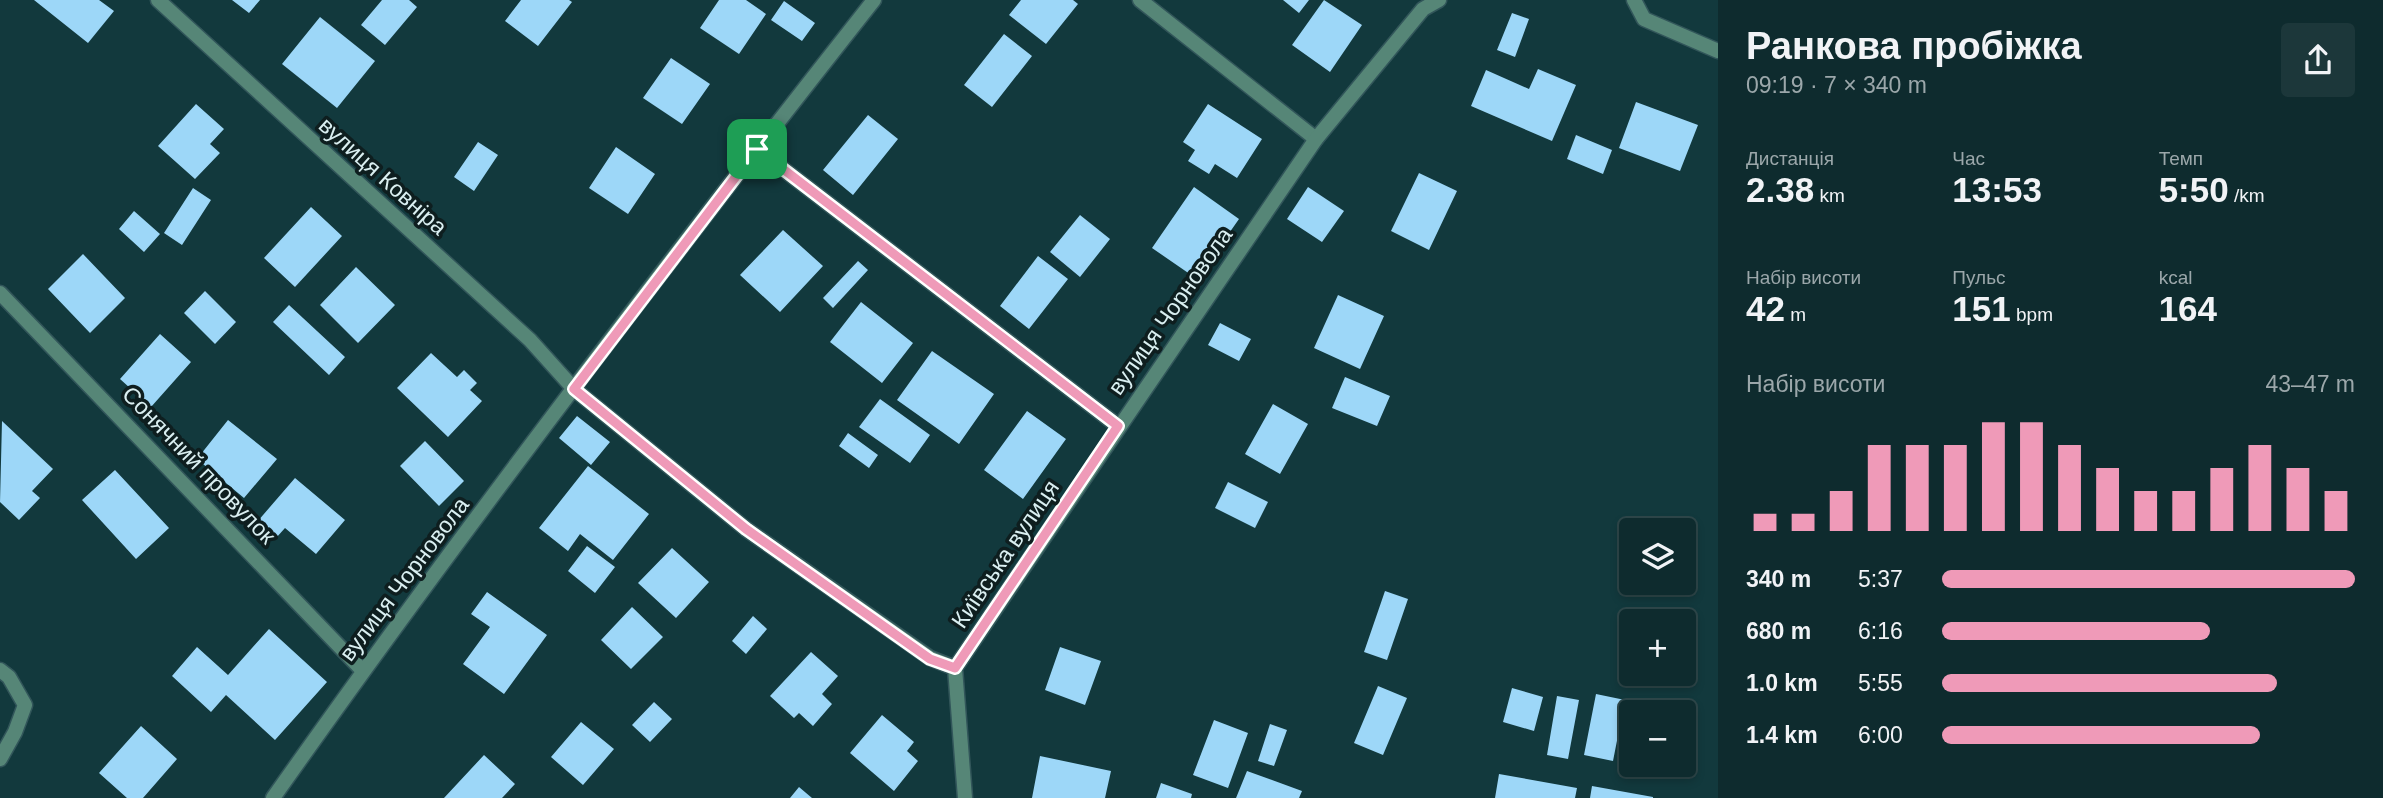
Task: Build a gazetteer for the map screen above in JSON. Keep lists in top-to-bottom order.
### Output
{
  "streets": {
    "street": [
      "вулиця Ковніра",
      "вулиця Чорновола",
      "Сонячний провулок",
      "Київська вулиця"
    ]
  },
  "crossings": [
    ["вулиця Ковніра", "вулиця Чорновола"],
    ["вулиця Чорновола", "Сонячний провулок"],
    ["вулиця Чорновола", "Київська вулиця"]
  ],
  "page": {
    "heading": ["Ранкова пробіжка", "09:19 · 7 × 340 m"],
    "stats": [
      ["Дистанція", "2.38 km"],
      ["Час", "13:53"],
      ["Темп", "5:50 /km"],
      ["Набір висоти", "42 m"],
      ["Пульс", "151 bpm"],
      ["kcal", "164"]
    ],
    "chart": ["Набір висоти", "43–47 m"],
    "map_buttons": ["+", "−"],
    "list": [
      {
        "name": "340 m",
        "note": "5:37"
      },
      {
        "name": "680 m",
        "note": "6:16"
      },
      {
        "name": "1.0 km",
        "note": "5:55"
      },
      {
        "name": "1.4 km",
        "note": "6:00"
      }
    ]
  }
}
